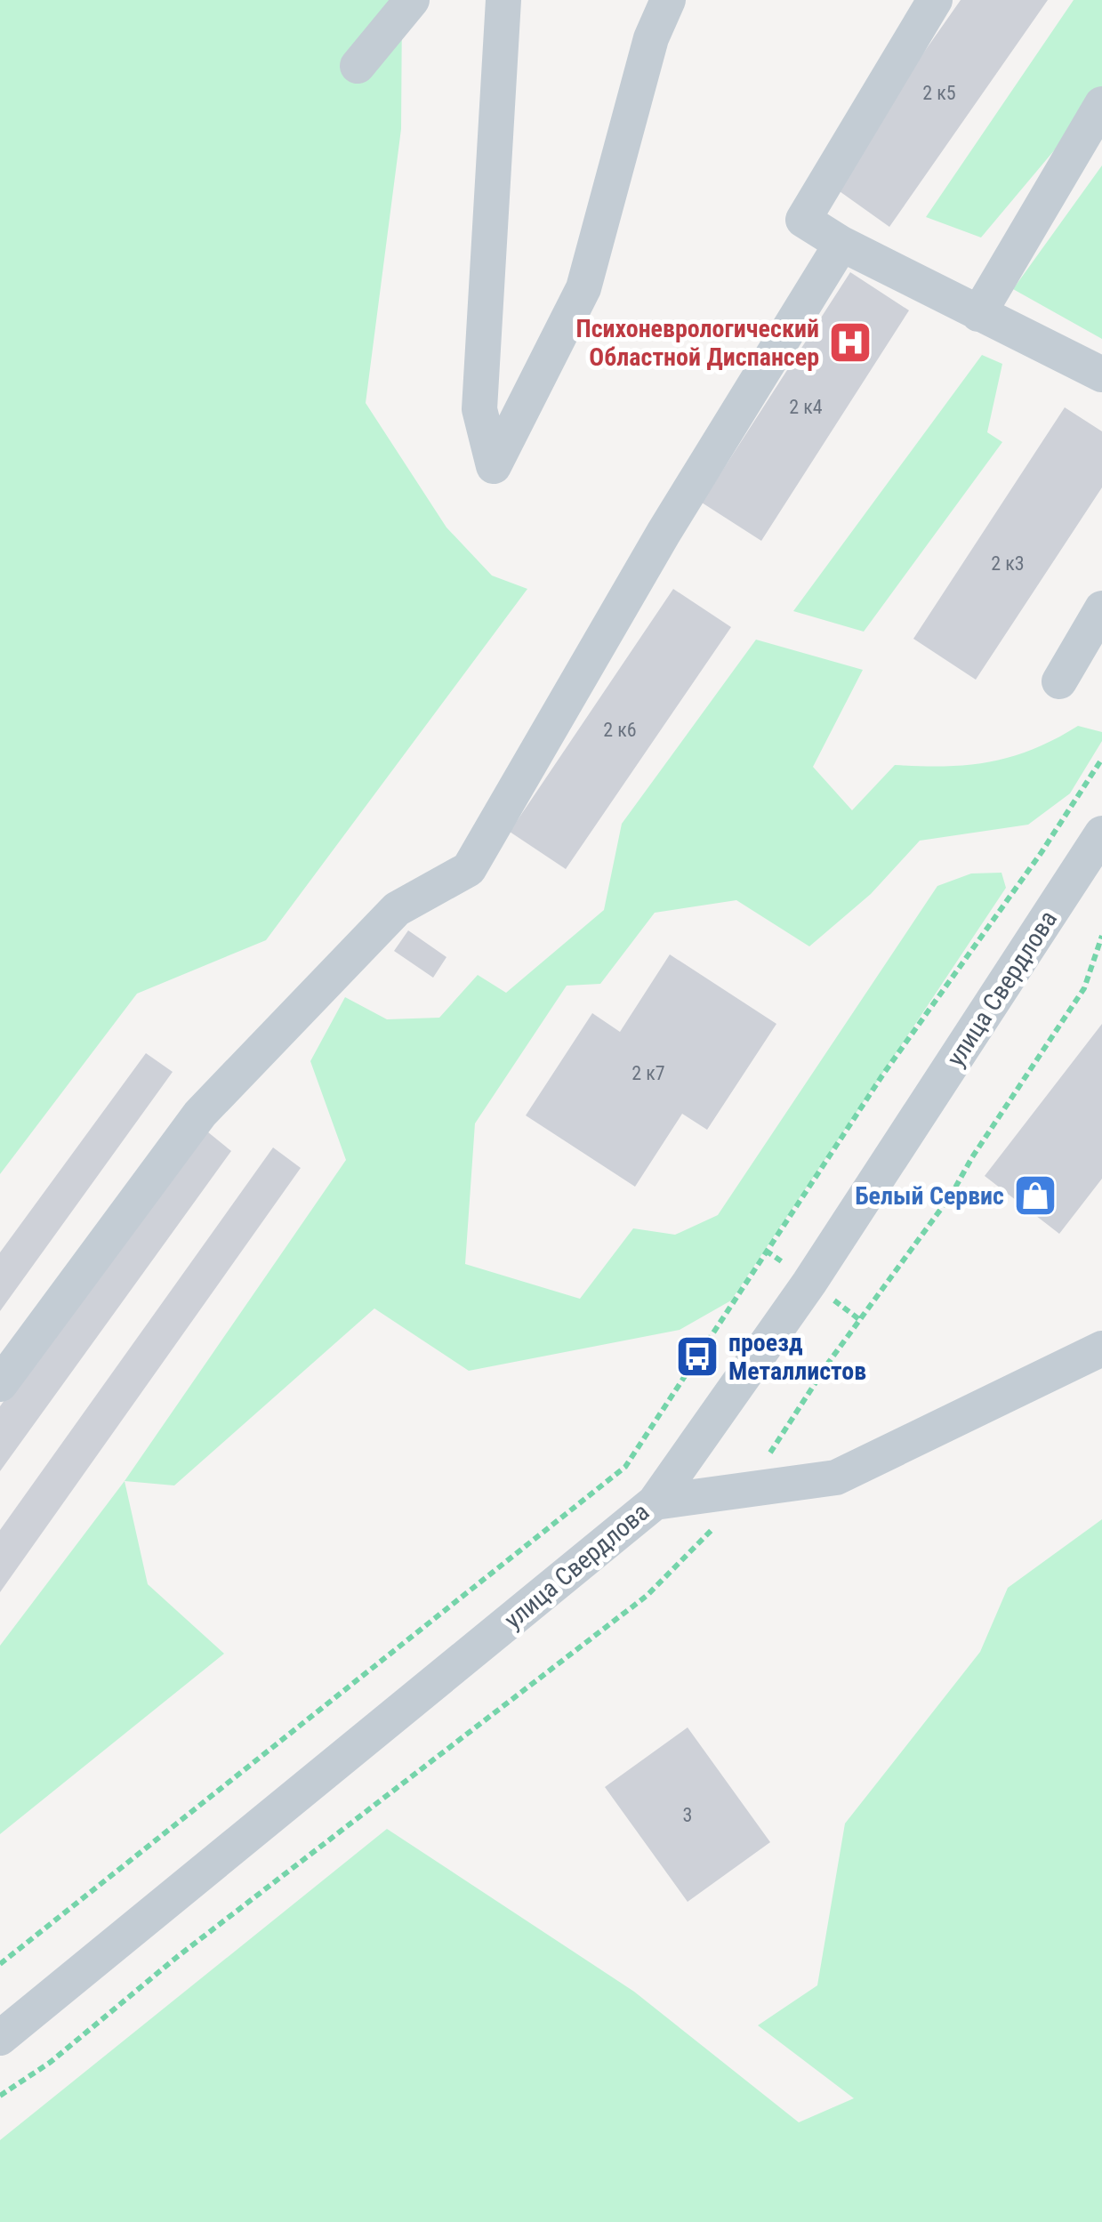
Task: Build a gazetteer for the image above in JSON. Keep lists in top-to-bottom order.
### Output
{
  "streets": {
    "street": ["улица Свердлова"]
  },
  "places": {
    "hospital": ["Психоневрологический Областной Диспансер"],
    "shop": ["Белый Сервис"],
    "bus stop": ["проезд Металлистов"]
  },
  "house_numbers": [
    "2 к5",
    "2 к4",
    "2 к3",
    "2 к6",
    "2 к7",
    "3"
  ]
}
